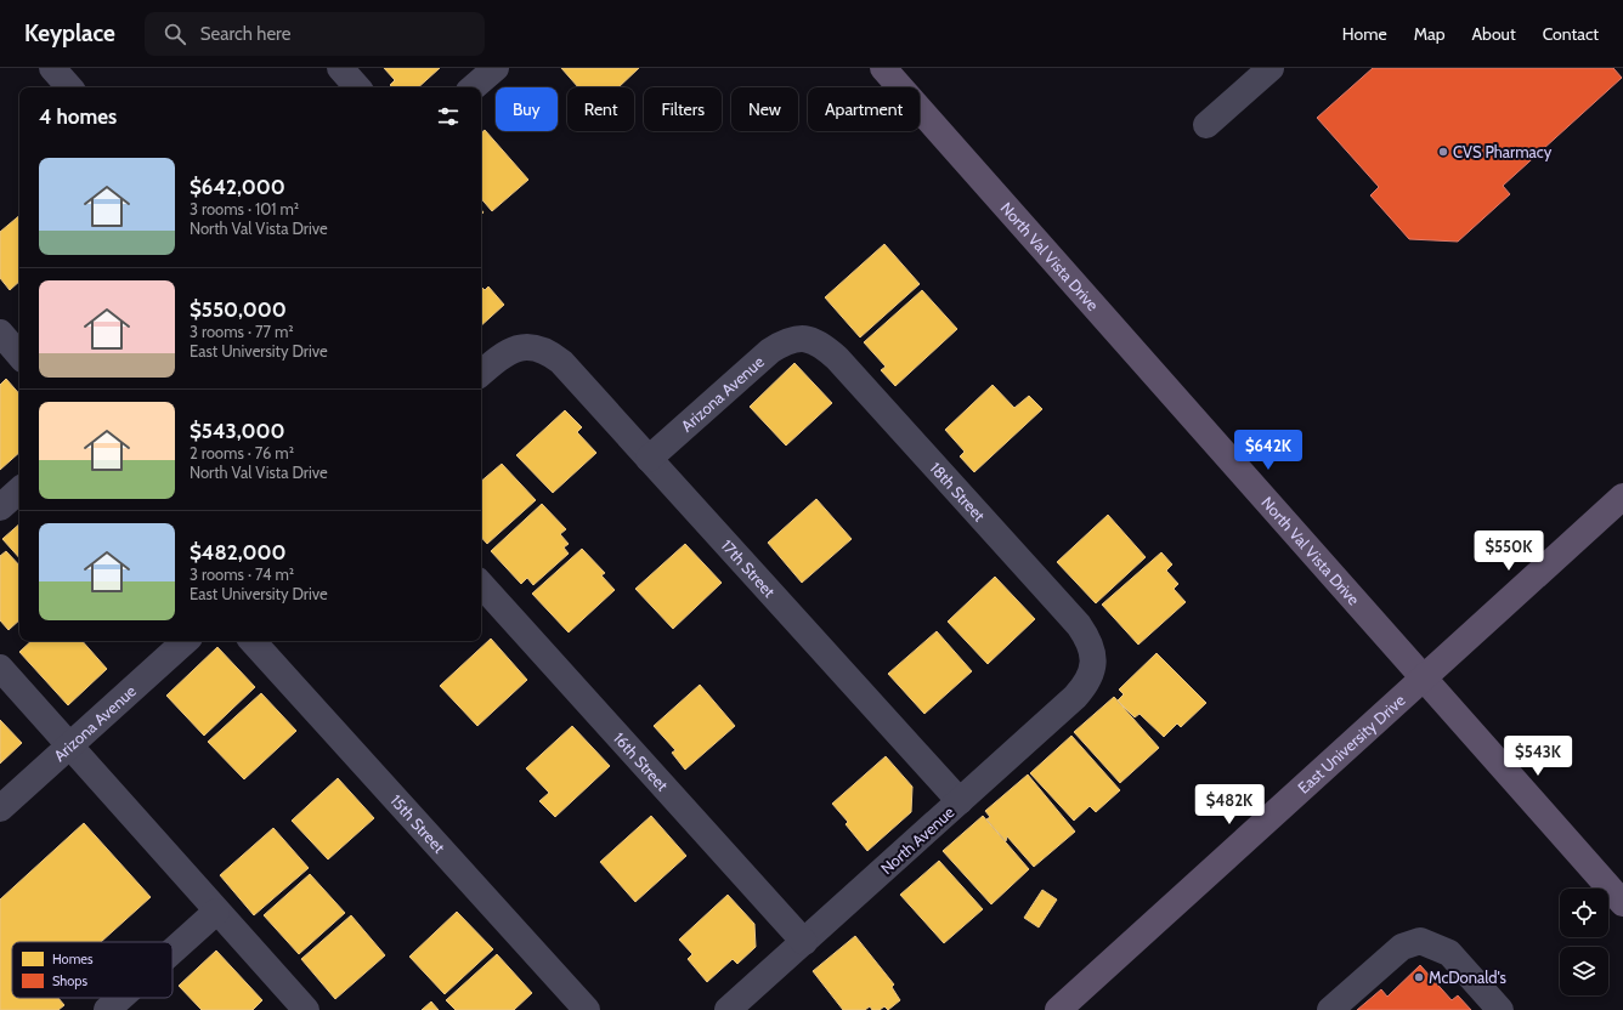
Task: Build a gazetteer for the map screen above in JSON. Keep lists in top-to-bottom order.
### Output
{
  "streets": {
    "main road": ["North Val Vista Drive", "East University Drive"],
    "lane": [
      "Arizona Avenue",
      "18th Street",
      "17th Street",
      "16th Street",
      "15th Street",
      "North Avenue"
    ]
  },
  "crossings": [
    ["North Val Vista Drive", "East University Drive"],
    ["Arizona Avenue", "18th Street"],
    ["Arizona Avenue", "17th Street"],
    ["18th Street", "North Avenue"],
    ["17th Street", "North Avenue"],
    ["16th Street", "North Avenue"]
  ],
  "places": ["CVS Pharmacy", "McDonald's"],
  "legend": ["Homes", "Shops"],
  "page": {
    "header": "Keyplace",
    "search": "Search here",
    "nav": [
      "Home",
      "Map",
      "About",
      "Contact"
    ],
    "chip": [
      "Buy",
      "Rent",
      "Filters",
      "New",
      "Apartment"
    ],
    "heading": "4 homes",
    "list": [
      {
        "name": "$642,000",
        "note": "3 rooms · 101 m² · North Val Vista Drive"
      },
      {
        "name": "$550,000",
        "note": "3 rooms · 77 m² · East University Drive"
      },
      {
        "name": "$543,000",
        "note": "2 rooms · 76 m² · North Val Vista Drive"
      },
      {
        "name": "$482,000",
        "note": "3 rooms · 74 m² · East University Drive"
      }
    ],
    "price": [
      "$642K",
      "$550K",
      "$543K",
      "$482K"
    ]
  }
}
